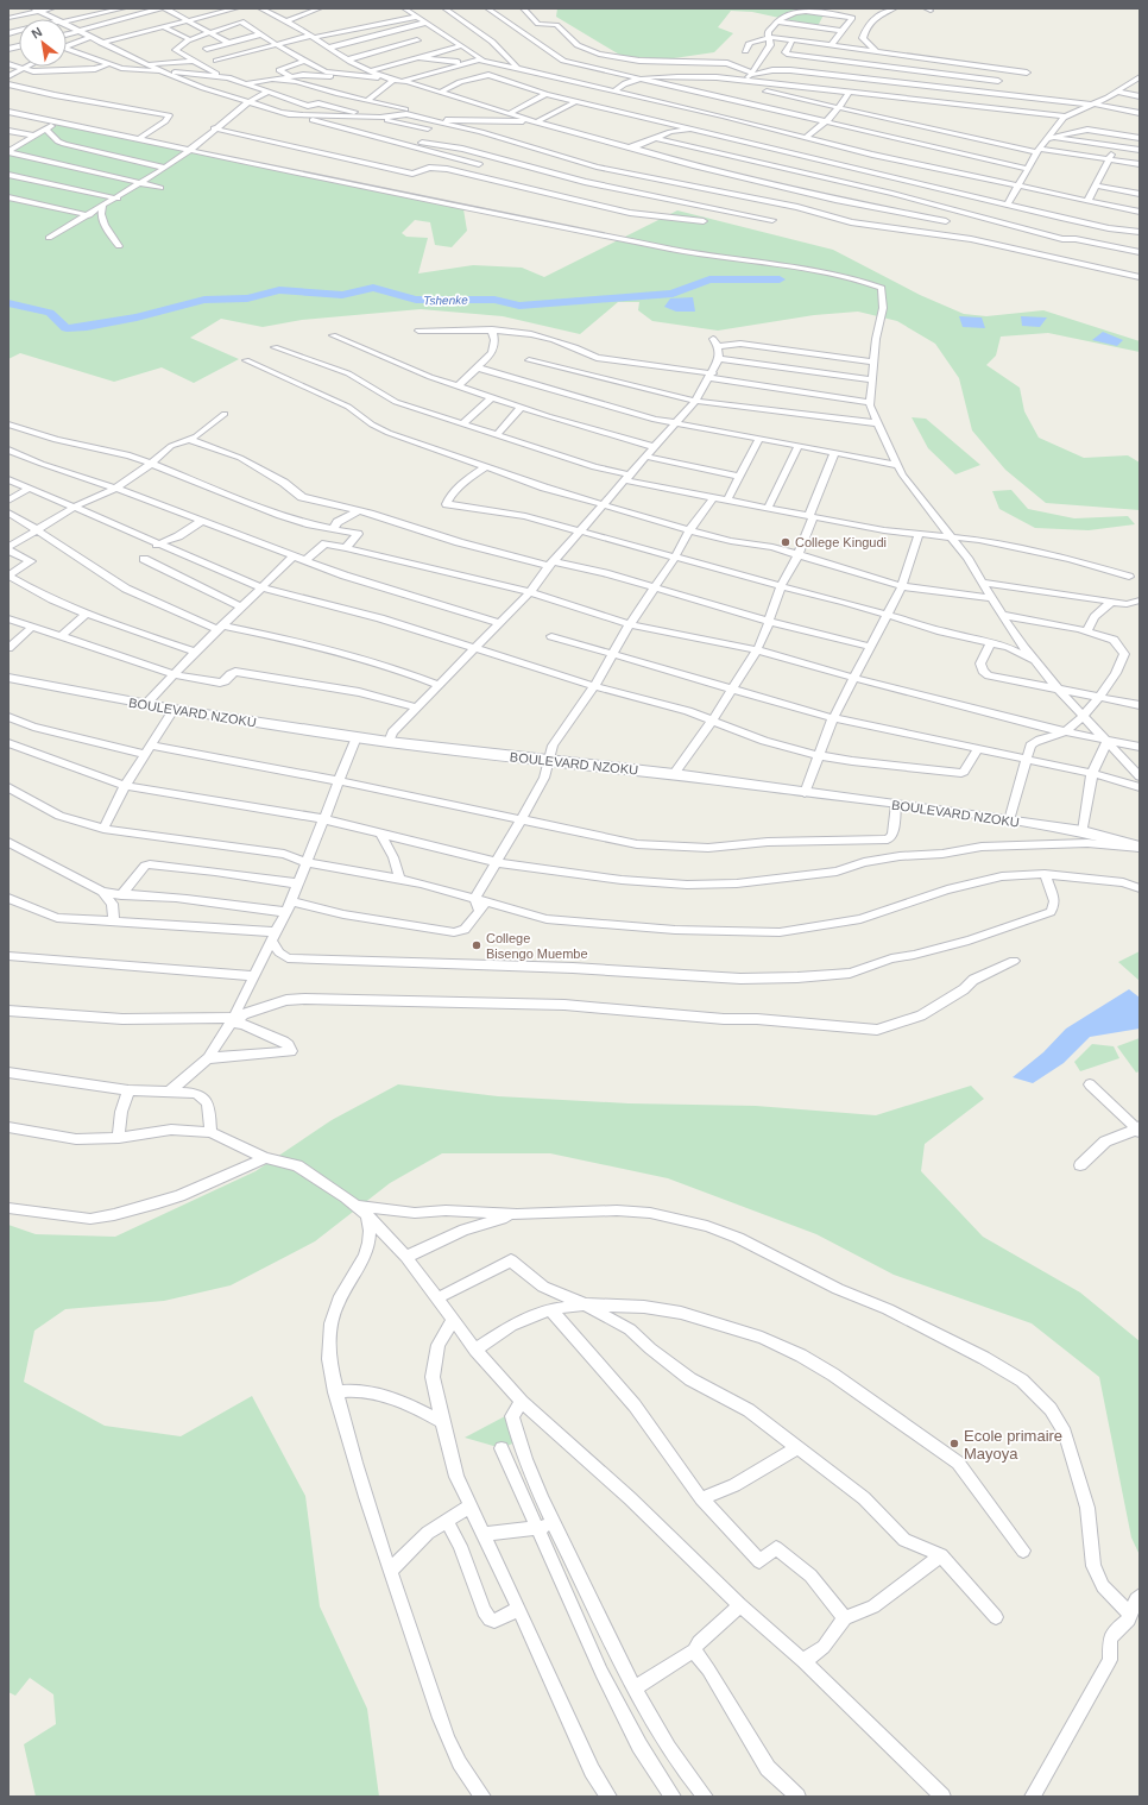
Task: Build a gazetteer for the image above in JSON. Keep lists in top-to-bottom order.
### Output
{
  "streets": {
    "street": ["BOULEVARD NZOKU"]
  },
  "water": ["Tshenke"],
  "places": ["College Kingudi", "College Bisengo Muembe", "Ecole primaire Mayoya"],
  "north": "top left"
}
